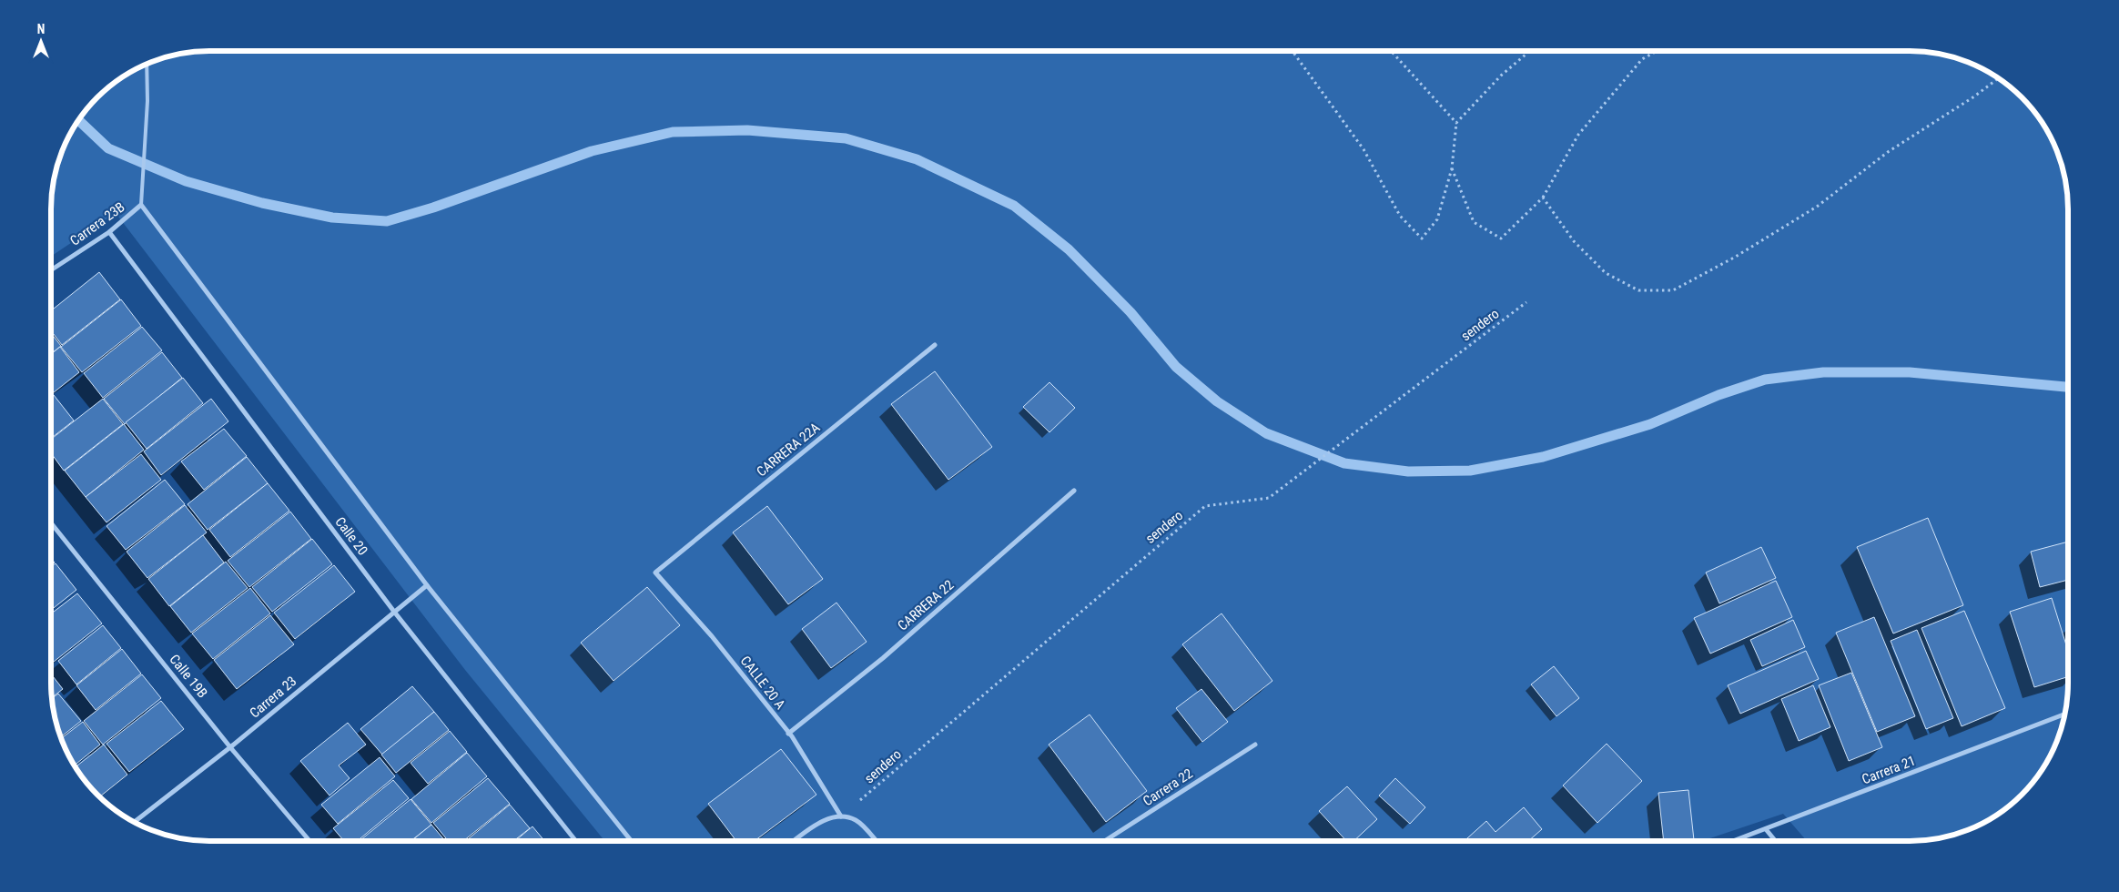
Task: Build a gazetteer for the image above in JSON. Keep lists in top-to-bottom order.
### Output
{
  "streets": {
    "street": [
      "Carrera 23B",
      "CARRERA 22A",
      "Calle 20",
      "CARRERA 22",
      "Calle 19B",
      "CALLE 20 A",
      "Carrera 23",
      "Carrera 21",
      "Carrera 22"
    ],
    "path": ["sendero"]
  },
  "crossings": [
    ["Carrera 23B", "Calle 20"],
    ["sendero", "CALLE 20 A"],
    ["CARRERA 22A", "CALLE 20 A"],
    ["Calle 20", "Carrera 23"],
    ["CARRERA 22", "CALLE 20 A"],
    ["Calle 19B", "Carrera 23"]
  ],
  "north": "top"
}
